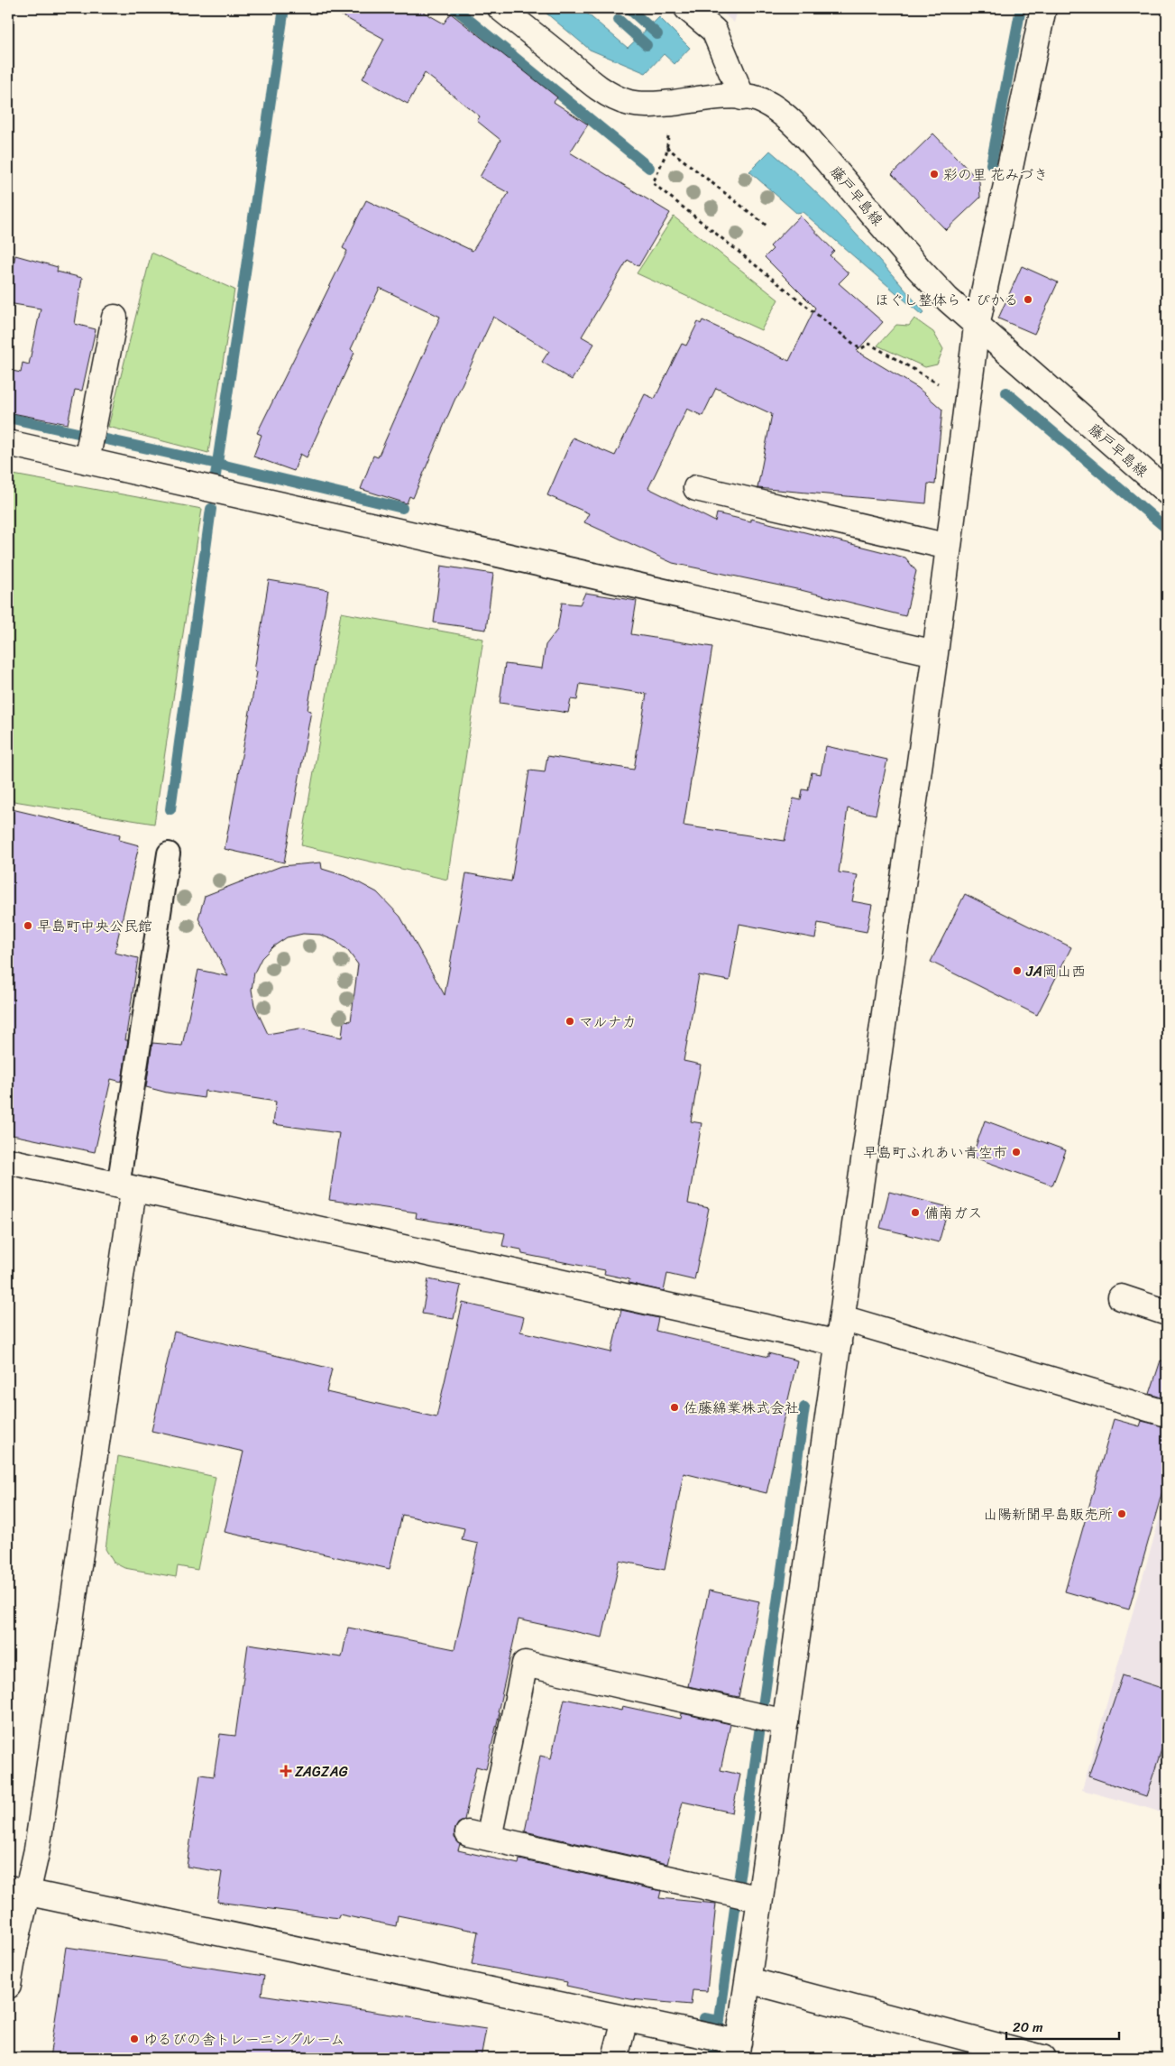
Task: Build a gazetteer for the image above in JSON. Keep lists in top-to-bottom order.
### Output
{
  "streets": {
    "street": ["藤戸早島線"]
  },
  "places": {
    "other": [
      "彩の里 花みづき",
      "ほぐし整体ら・ぴかる",
      "早島町中央公民館",
      "JA岡山西",
      "マルナカ",
      "早島町ふれあい青空市",
      "備南ガス",
      "佐藤綿業株式会社",
      "山陽新聞早島販売所",
      "ゆるびの舎トレーニングルーム"
    ],
    "health": ["ZAGZAG"]
  },
  "scale_bar": "20 m"
}
